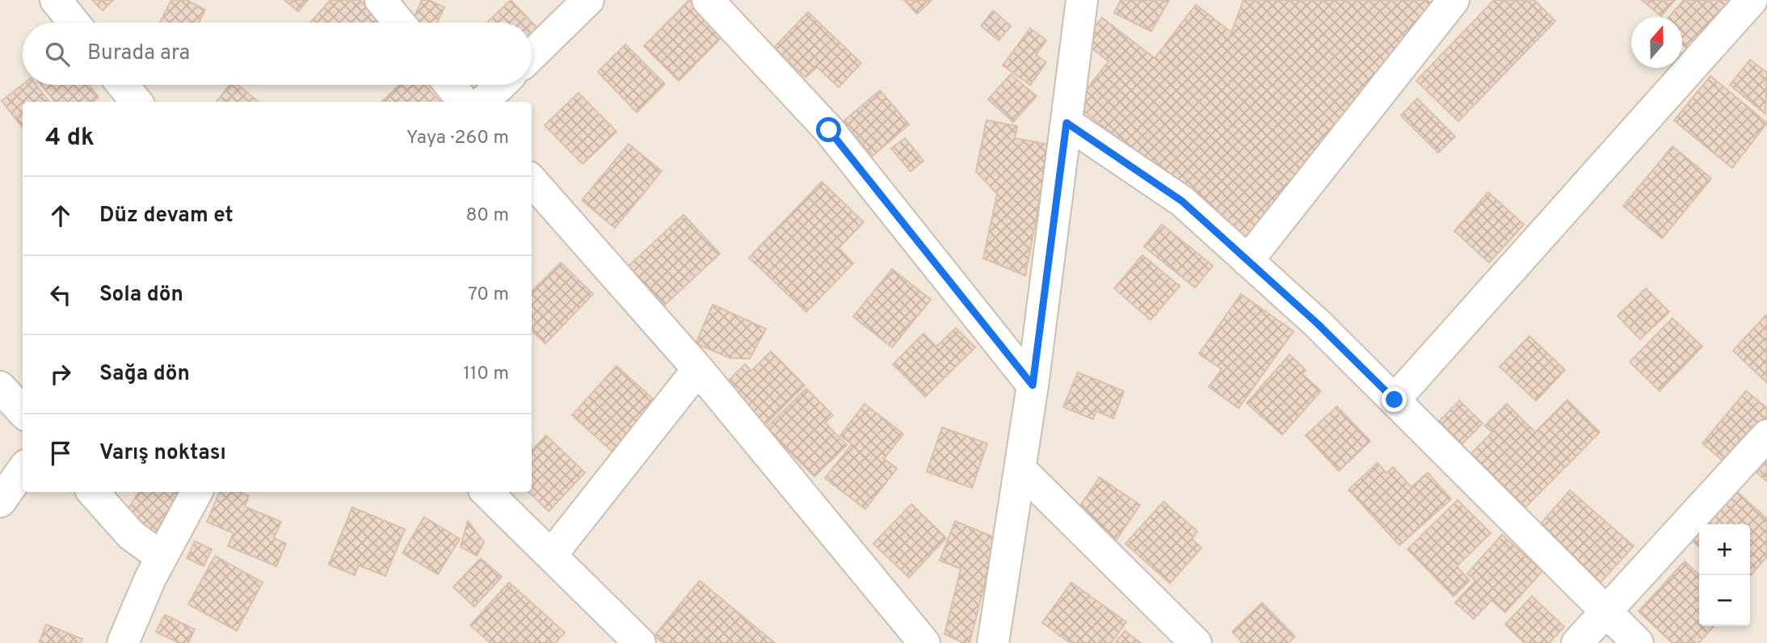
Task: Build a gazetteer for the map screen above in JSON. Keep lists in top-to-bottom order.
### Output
{
  "north": "top",
  "page": {
    "search": "Burada ara",
    "heading": ["4 dk", "Yaya · 260 m"],
    "list": [
      ["Düz devam et", "80 m"],
      ["Sola dön", "70 m"],
      ["Sağa dön", "110 m"],
      "Varış noktası"
    ],
    "map_buttons": ["+", "−"]
  }
}
